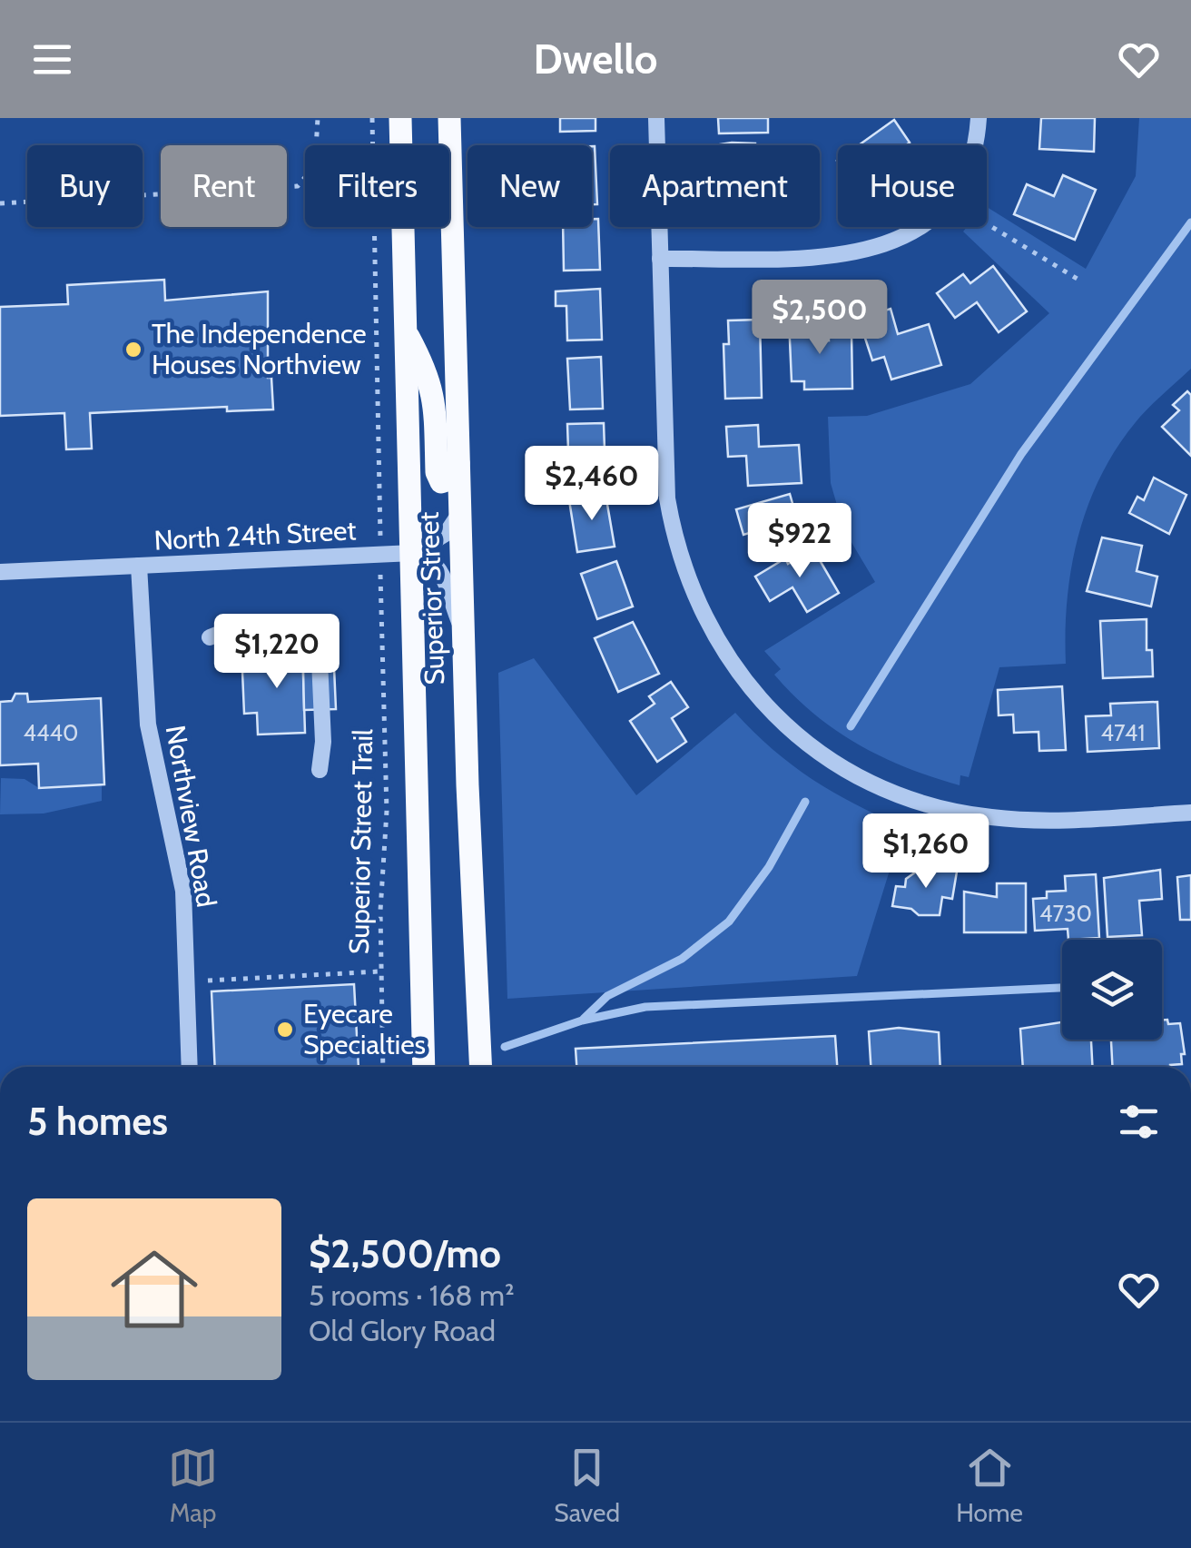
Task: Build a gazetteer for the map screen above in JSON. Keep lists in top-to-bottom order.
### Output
{
  "streets": {
    "main road": ["Superior Street"],
    "street": ["North 24th Street", "Northview Road"],
    "path": ["Superior Street Trail"]
  },
  "crossings": [
    ["North 24th Street", "Superior Street"],
    ["North 24th Street", "Northview Road"],
    ["North 24th Street", "Superior Street Trail"]
  ],
  "places": ["The Independence Houses Northview", "Eyecare Specialties"],
  "house_numbers": ["4440", "4741", "4730"],
  "page": {
    "header": "Dwello",
    "chip": [
      "Buy",
      "Rent",
      "Filters",
      "New",
      "Apartment",
      "House"
    ],
    "price": [
      "$2,500",
      "$2,460",
      "$922",
      "$1,220",
      "$1,260"
    ],
    "heading": "5 homes",
    "list": [
      {
        "name": "$2,500/mo",
        "note": "5 rooms · 168 m² · Old Glory Road"
      }
    ],
    "tabs": ["Map", "Saved", "Home"]
  }
}
